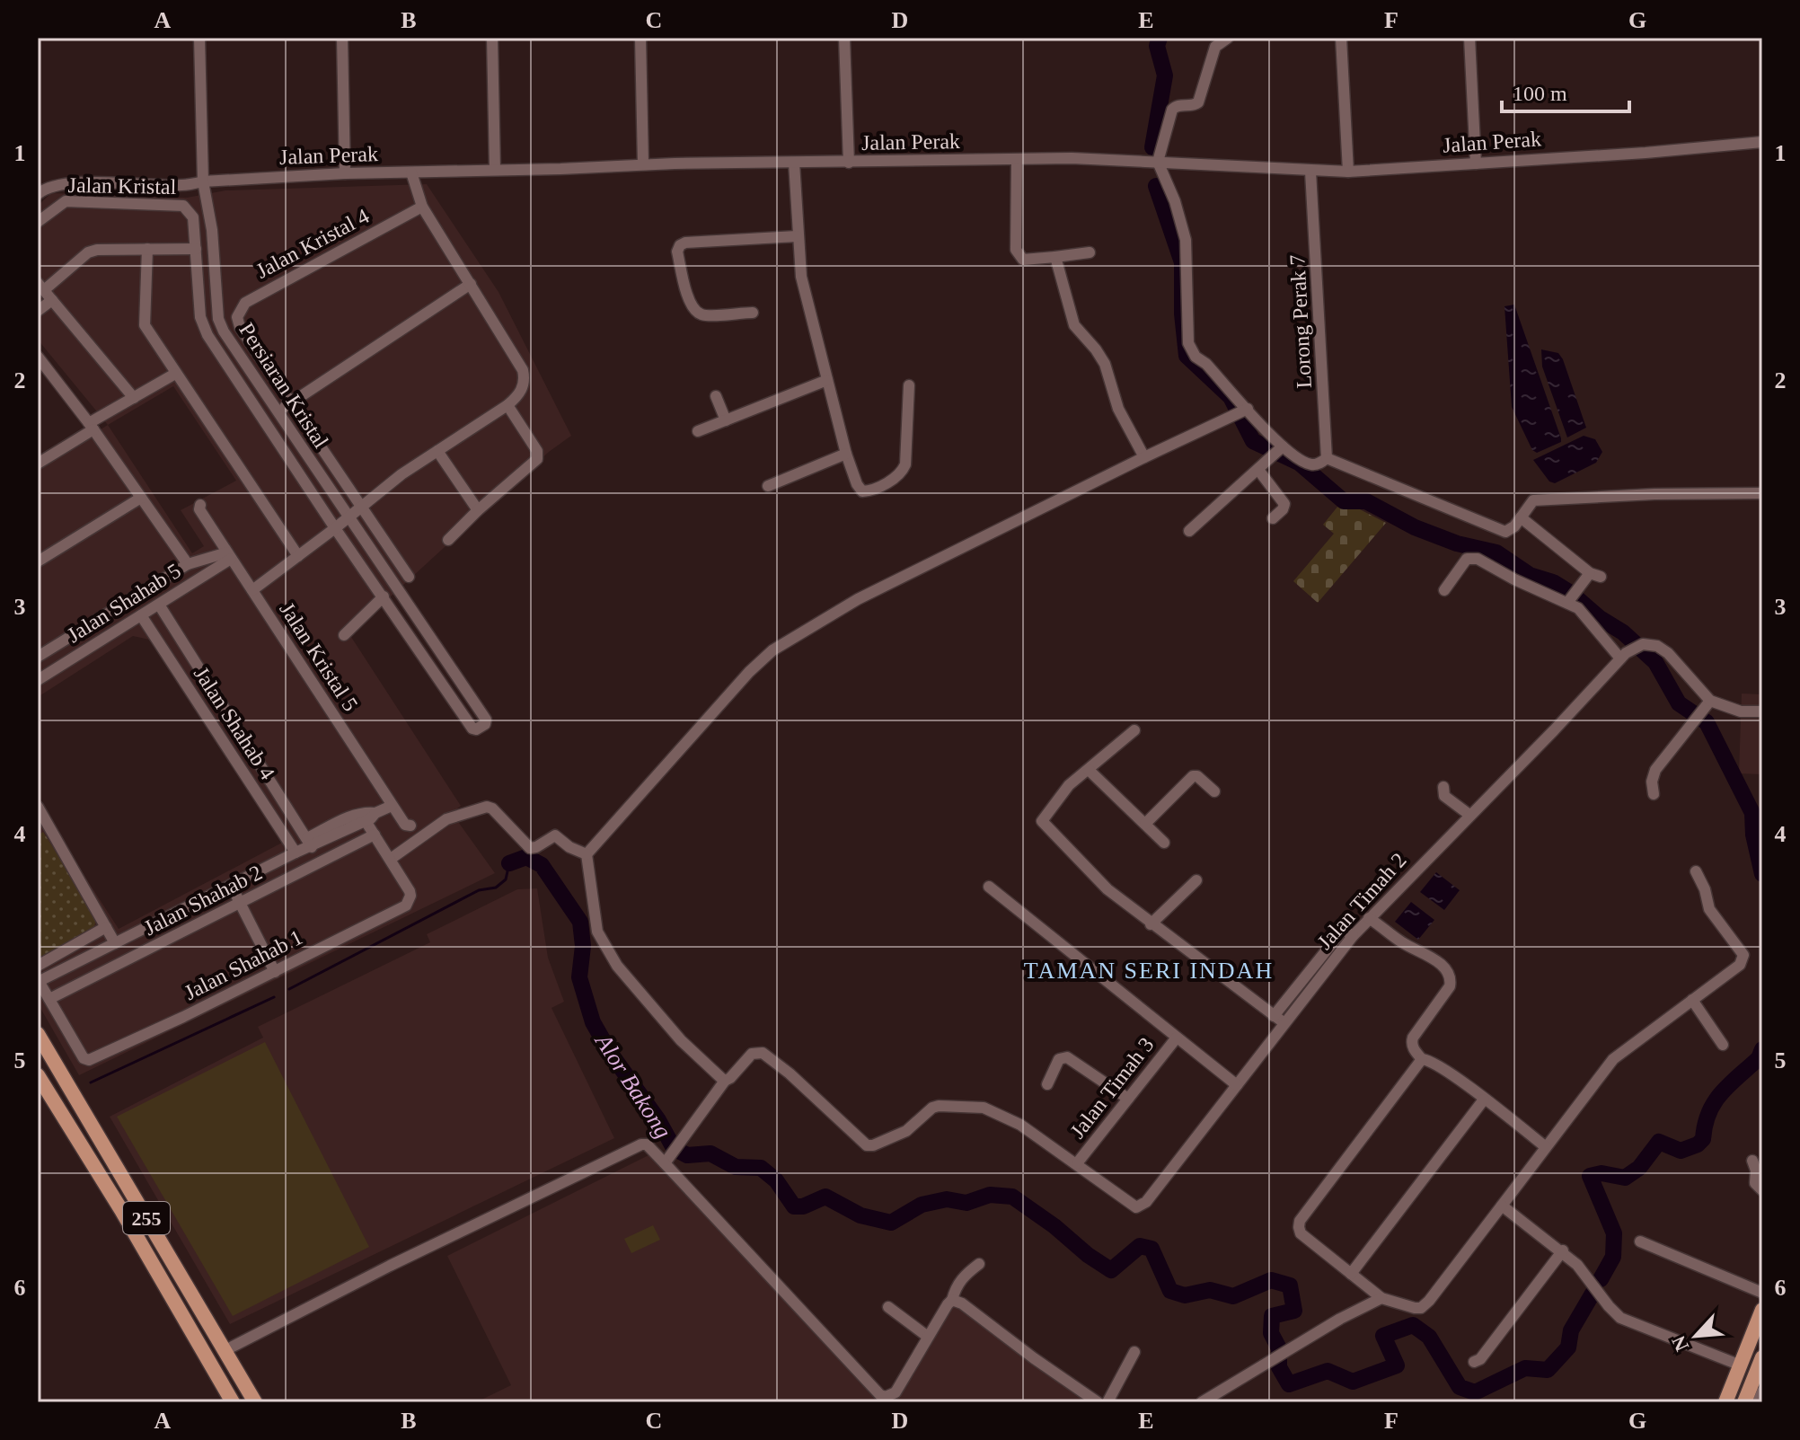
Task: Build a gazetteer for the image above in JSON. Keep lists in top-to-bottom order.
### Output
{
  "streets": {
    "main road": ["255"],
    "street": [
      "Jalan Perak",
      "Jalan Kristal",
      "Jalan Kristal 4",
      "Lorong Perak 7",
      "Persiaran Kristal",
      "Jalan Shahab 5",
      "Jalan Kristal 5",
      "Jalan Shahab 4",
      "Jalan Shahab 2",
      "Jalan Timah 2",
      "Jalan Shahab 1",
      "Jalan Timah 3"
    ]
  },
  "crossings": [
    ["Jalan Perak", "Jalan Kristal"],
    ["Jalan Perak", "Lorong Perak 7"],
    ["Jalan Perak", "Persiaran Kristal"],
    ["Jalan Kristal", "Persiaran Kristal"],
    ["Jalan Shahab 5", "Jalan Kristal 5"],
    ["Jalan Shahab 5", "Jalan Shahab 4"],
    ["Jalan Shahab 2", "Jalan Shahab 1"],
    ["Jalan Timah 2", "Jalan Timah 3"]
  ],
  "districts": ["TAMAN SERI INDAH"],
  "water": ["Alor Bakong"],
  "scale_bar": "100 m",
  "north": "bottom left",
  "grid": {
    "columns": [
      "A",
      "B",
      "C",
      "D",
      "E",
      "F",
      "G"
    ],
    "rows": [
      "1",
      "2",
      "3",
      "4",
      "5",
      "6"
    ]
  }
}
